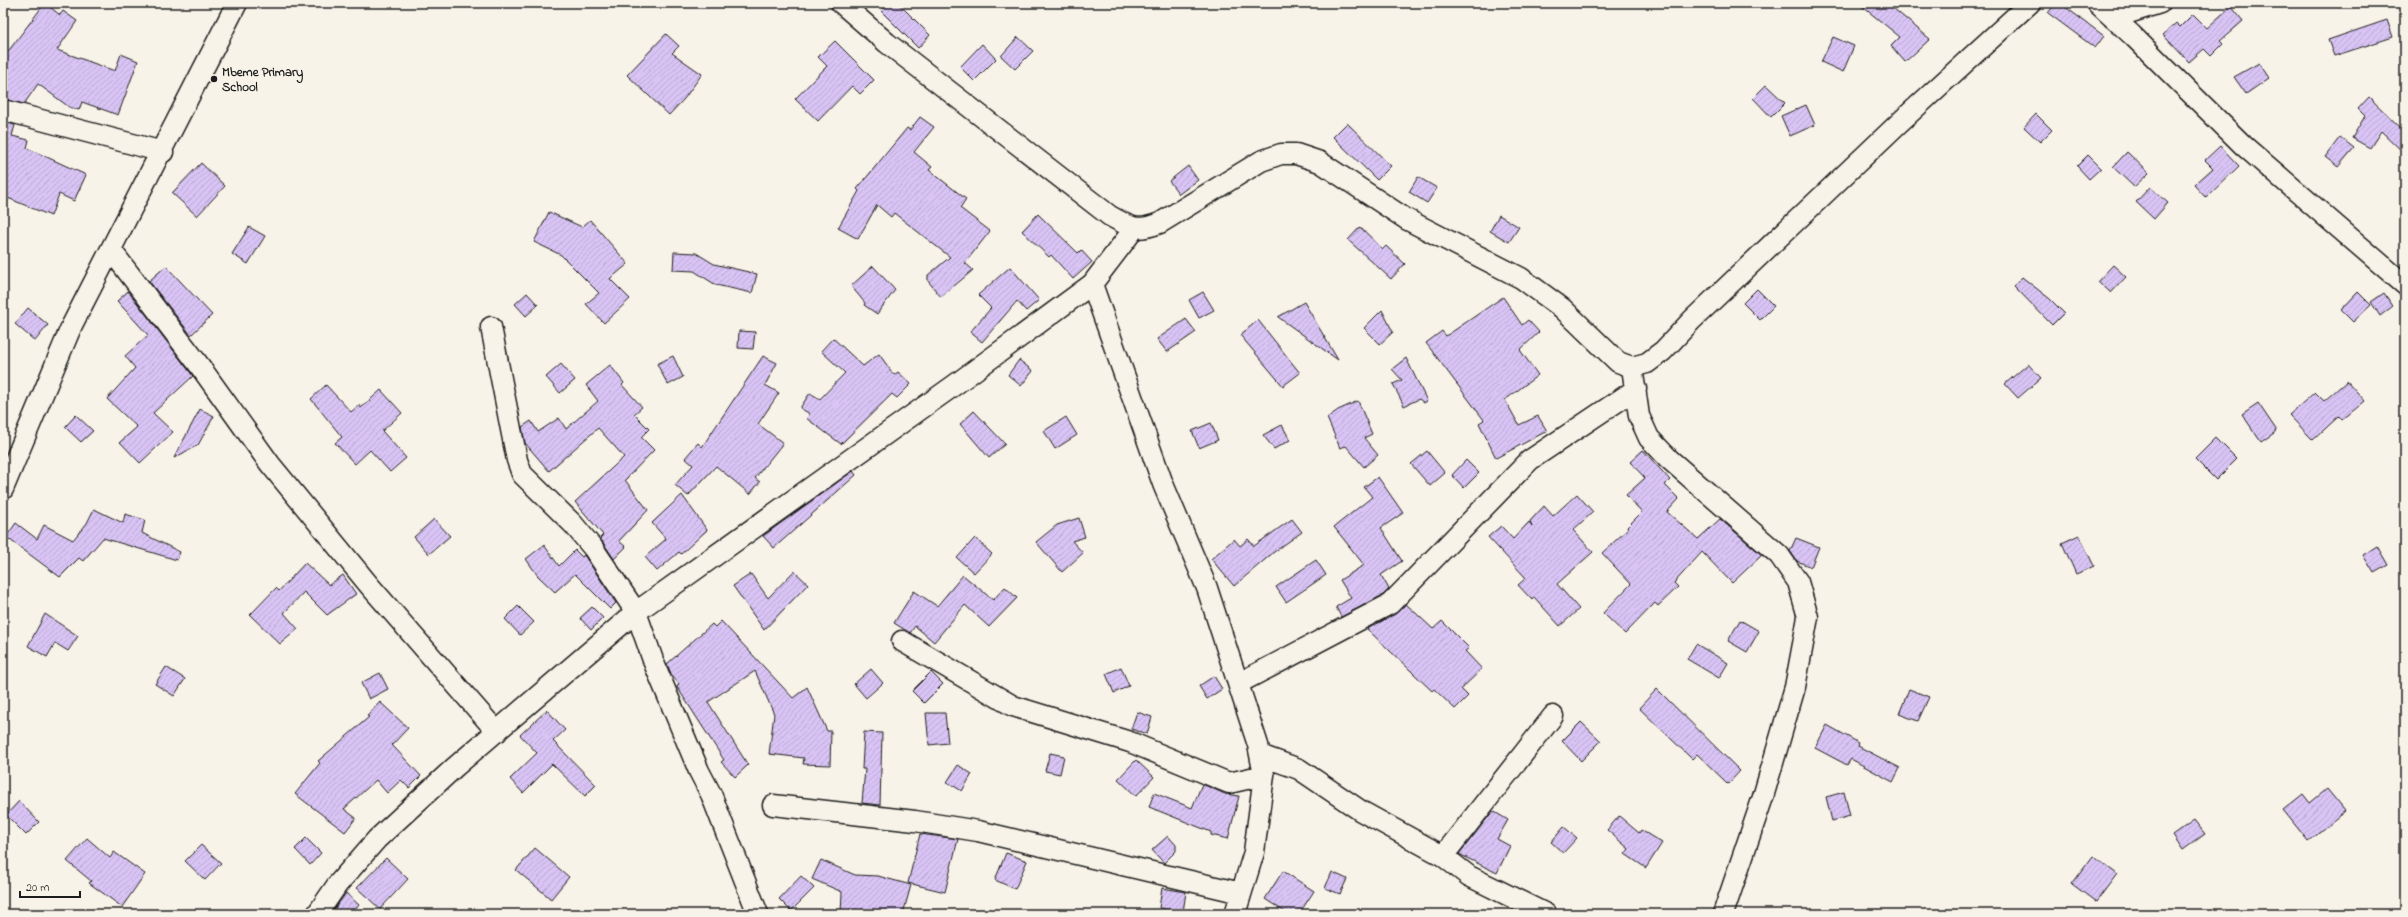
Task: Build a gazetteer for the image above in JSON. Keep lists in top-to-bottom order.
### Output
{
  "places": ["Mbeme Primary School"],
  "scale_bar": "20 m"
}
